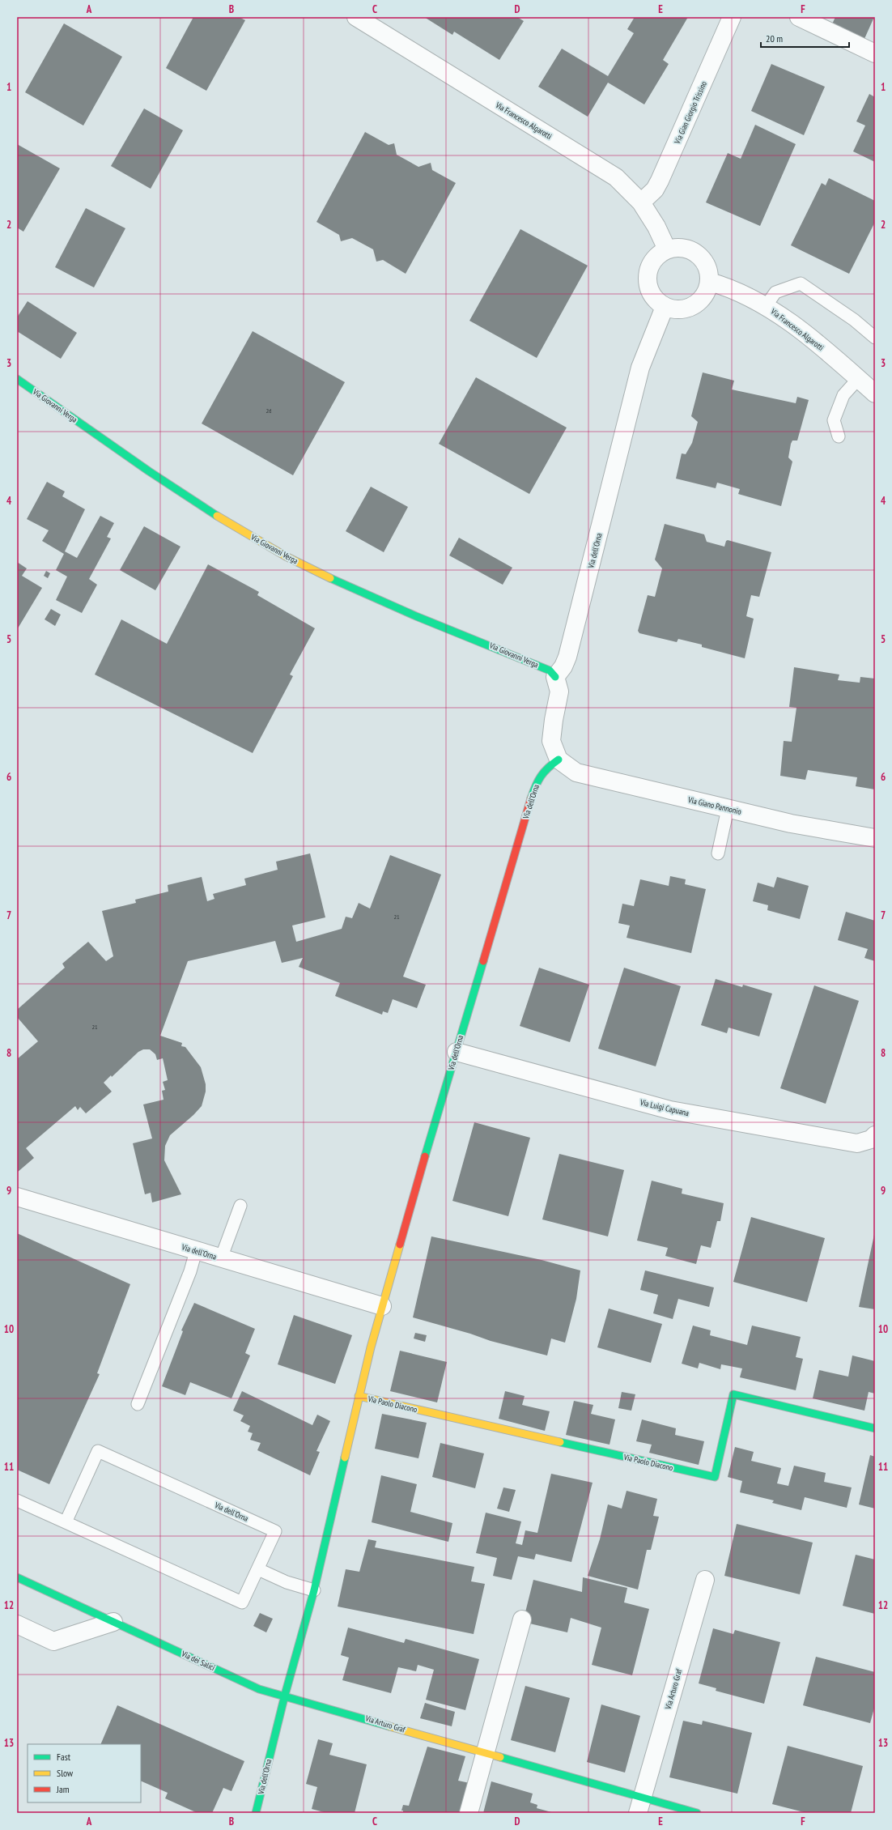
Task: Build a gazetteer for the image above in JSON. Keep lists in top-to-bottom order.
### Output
{
  "streets": {
    "street": [
      "Via Gian Giorgio Trissino",
      "Via Francesco Algarotti",
      "Via Giovanni Verga",
      "Via dell'Orna",
      "Via Giano Pannonio",
      "Via Luigi Capuana",
      "Via Paolo Diacono",
      "Via dei Salici",
      "Via Arturo Graf"
    ]
  },
  "crossings": [
    ["Via Gian Giorgio Trissino", "Via Francesco Algarotti"],
    ["Via Francesco Algarotti", "Via dell'Orna"],
    ["Via Giovanni Verga", "Via dell'Orna"],
    ["Via dell'Orna", "Via Giano Pannonio"],
    ["Via dell'Orna", "Via Luigi Capuana"],
    ["Via dell'Orna", "Via Paolo Diacono"],
    ["Via dell'Orna", "Via dei Salici"],
    ["Via dell'Orna", "Via Arturo Graf"],
    ["Via dei Salici", "Via Arturo Graf"]
  ],
  "house_numbers": ["2d", "21", "21"],
  "legend": ["Fast", "Slow", "Jam"],
  "scale_bar": "20 m",
  "grid": {
    "columns": [
      "A",
      "B",
      "C",
      "D",
      "E",
      "F"
    ],
    "rows": [
      "1",
      "2",
      "3",
      "4",
      "5",
      "6",
      "7",
      "8",
      "9",
      "10",
      "11",
      "12",
      "13"
    ]
  }
}
